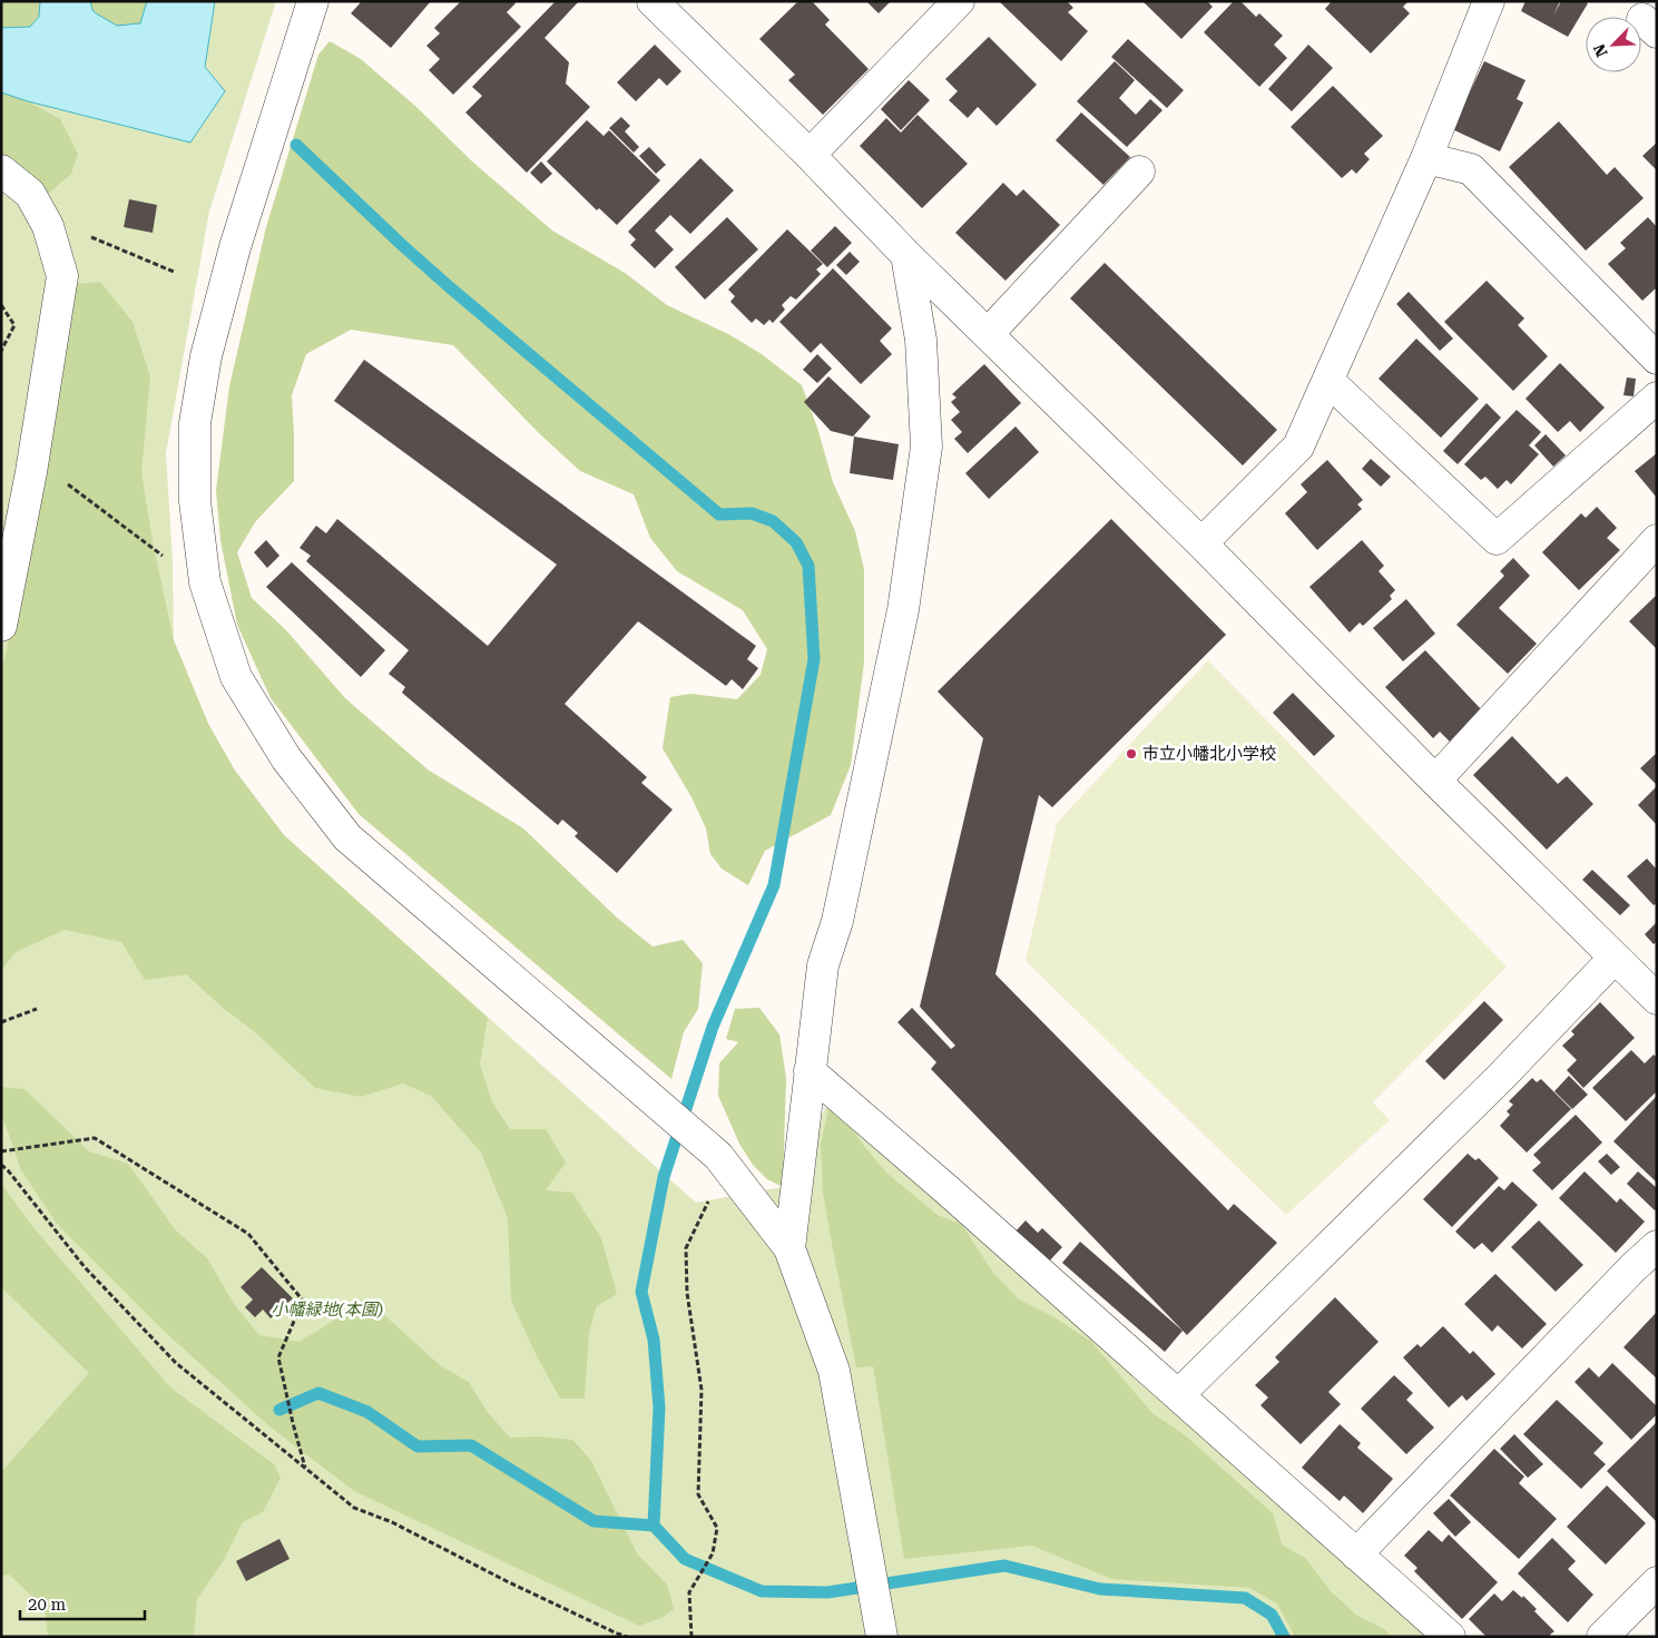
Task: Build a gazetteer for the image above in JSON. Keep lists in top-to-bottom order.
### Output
{
  "parks": ["小幡緑地(本園)"],
  "places": ["市立小幡北小学校"],
  "scale_bar": "20 m",
  "north": "bottom left"
}
